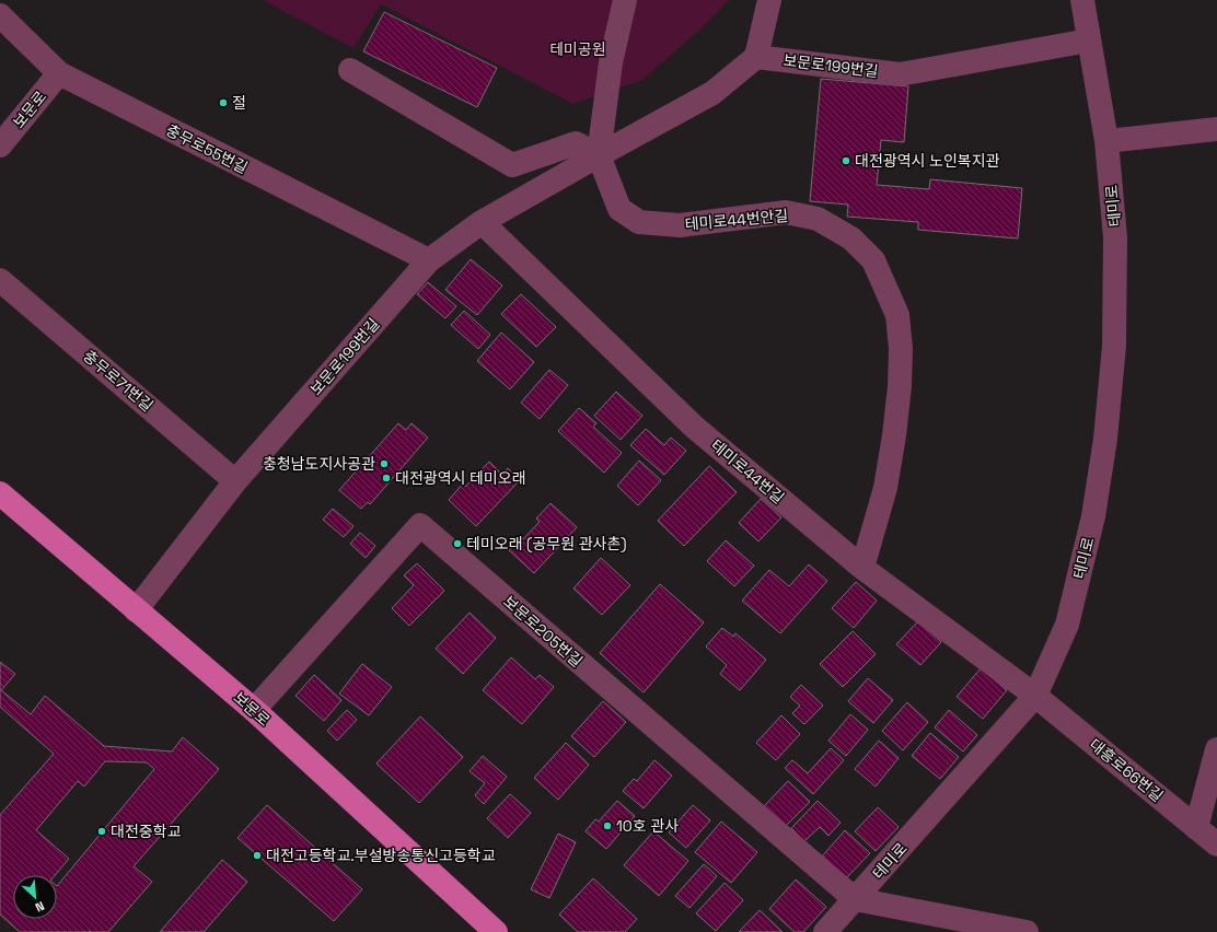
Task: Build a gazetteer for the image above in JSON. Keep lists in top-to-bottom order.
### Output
{
  "streets": {
    "main road": ["보문로"],
    "street": [
      "보문로199번길",
      "충무로55번길",
      "테미로",
      "테미로44번안길",
      "충무로71번길",
      "테미로44번길",
      "보문로205번길",
      "대흥로66번길"
    ]
  },
  "crossings": [
    ["보문로199번길", "보문로"],
    ["보문로199번길", "충무로55번길"],
    ["보문로199번길", "테미로"],
    ["보문로199번길", "테미로44번안길"],
    ["보문로199번길", "충무로71번길"],
    ["보문로199번길", "테미로44번길"],
    ["보문로", "충무로55번길"],
    ["보문로", "보문로205번길"],
    ["테미로", "테미로44번길"],
    ["테미로", "보문로205번길"],
    ["테미로", "대흥로66번길"],
    ["테미로44번안길", "테미로44번길"],
    ["테미로44번길", "대흥로66번길"]
  ],
  "parks": ["테미공원"],
  "places": [
    "절",
    "대전광역시 노인복지관",
    "충청남도지사공관",
    "대전광역시 테미오래",
    "테미오래 (공무원 관사촌)",
    "10호 관사",
    "대전중학교",
    "대전고등학교.부설방송통신고등학교"
  ],
  "north": "bottom right"
}
